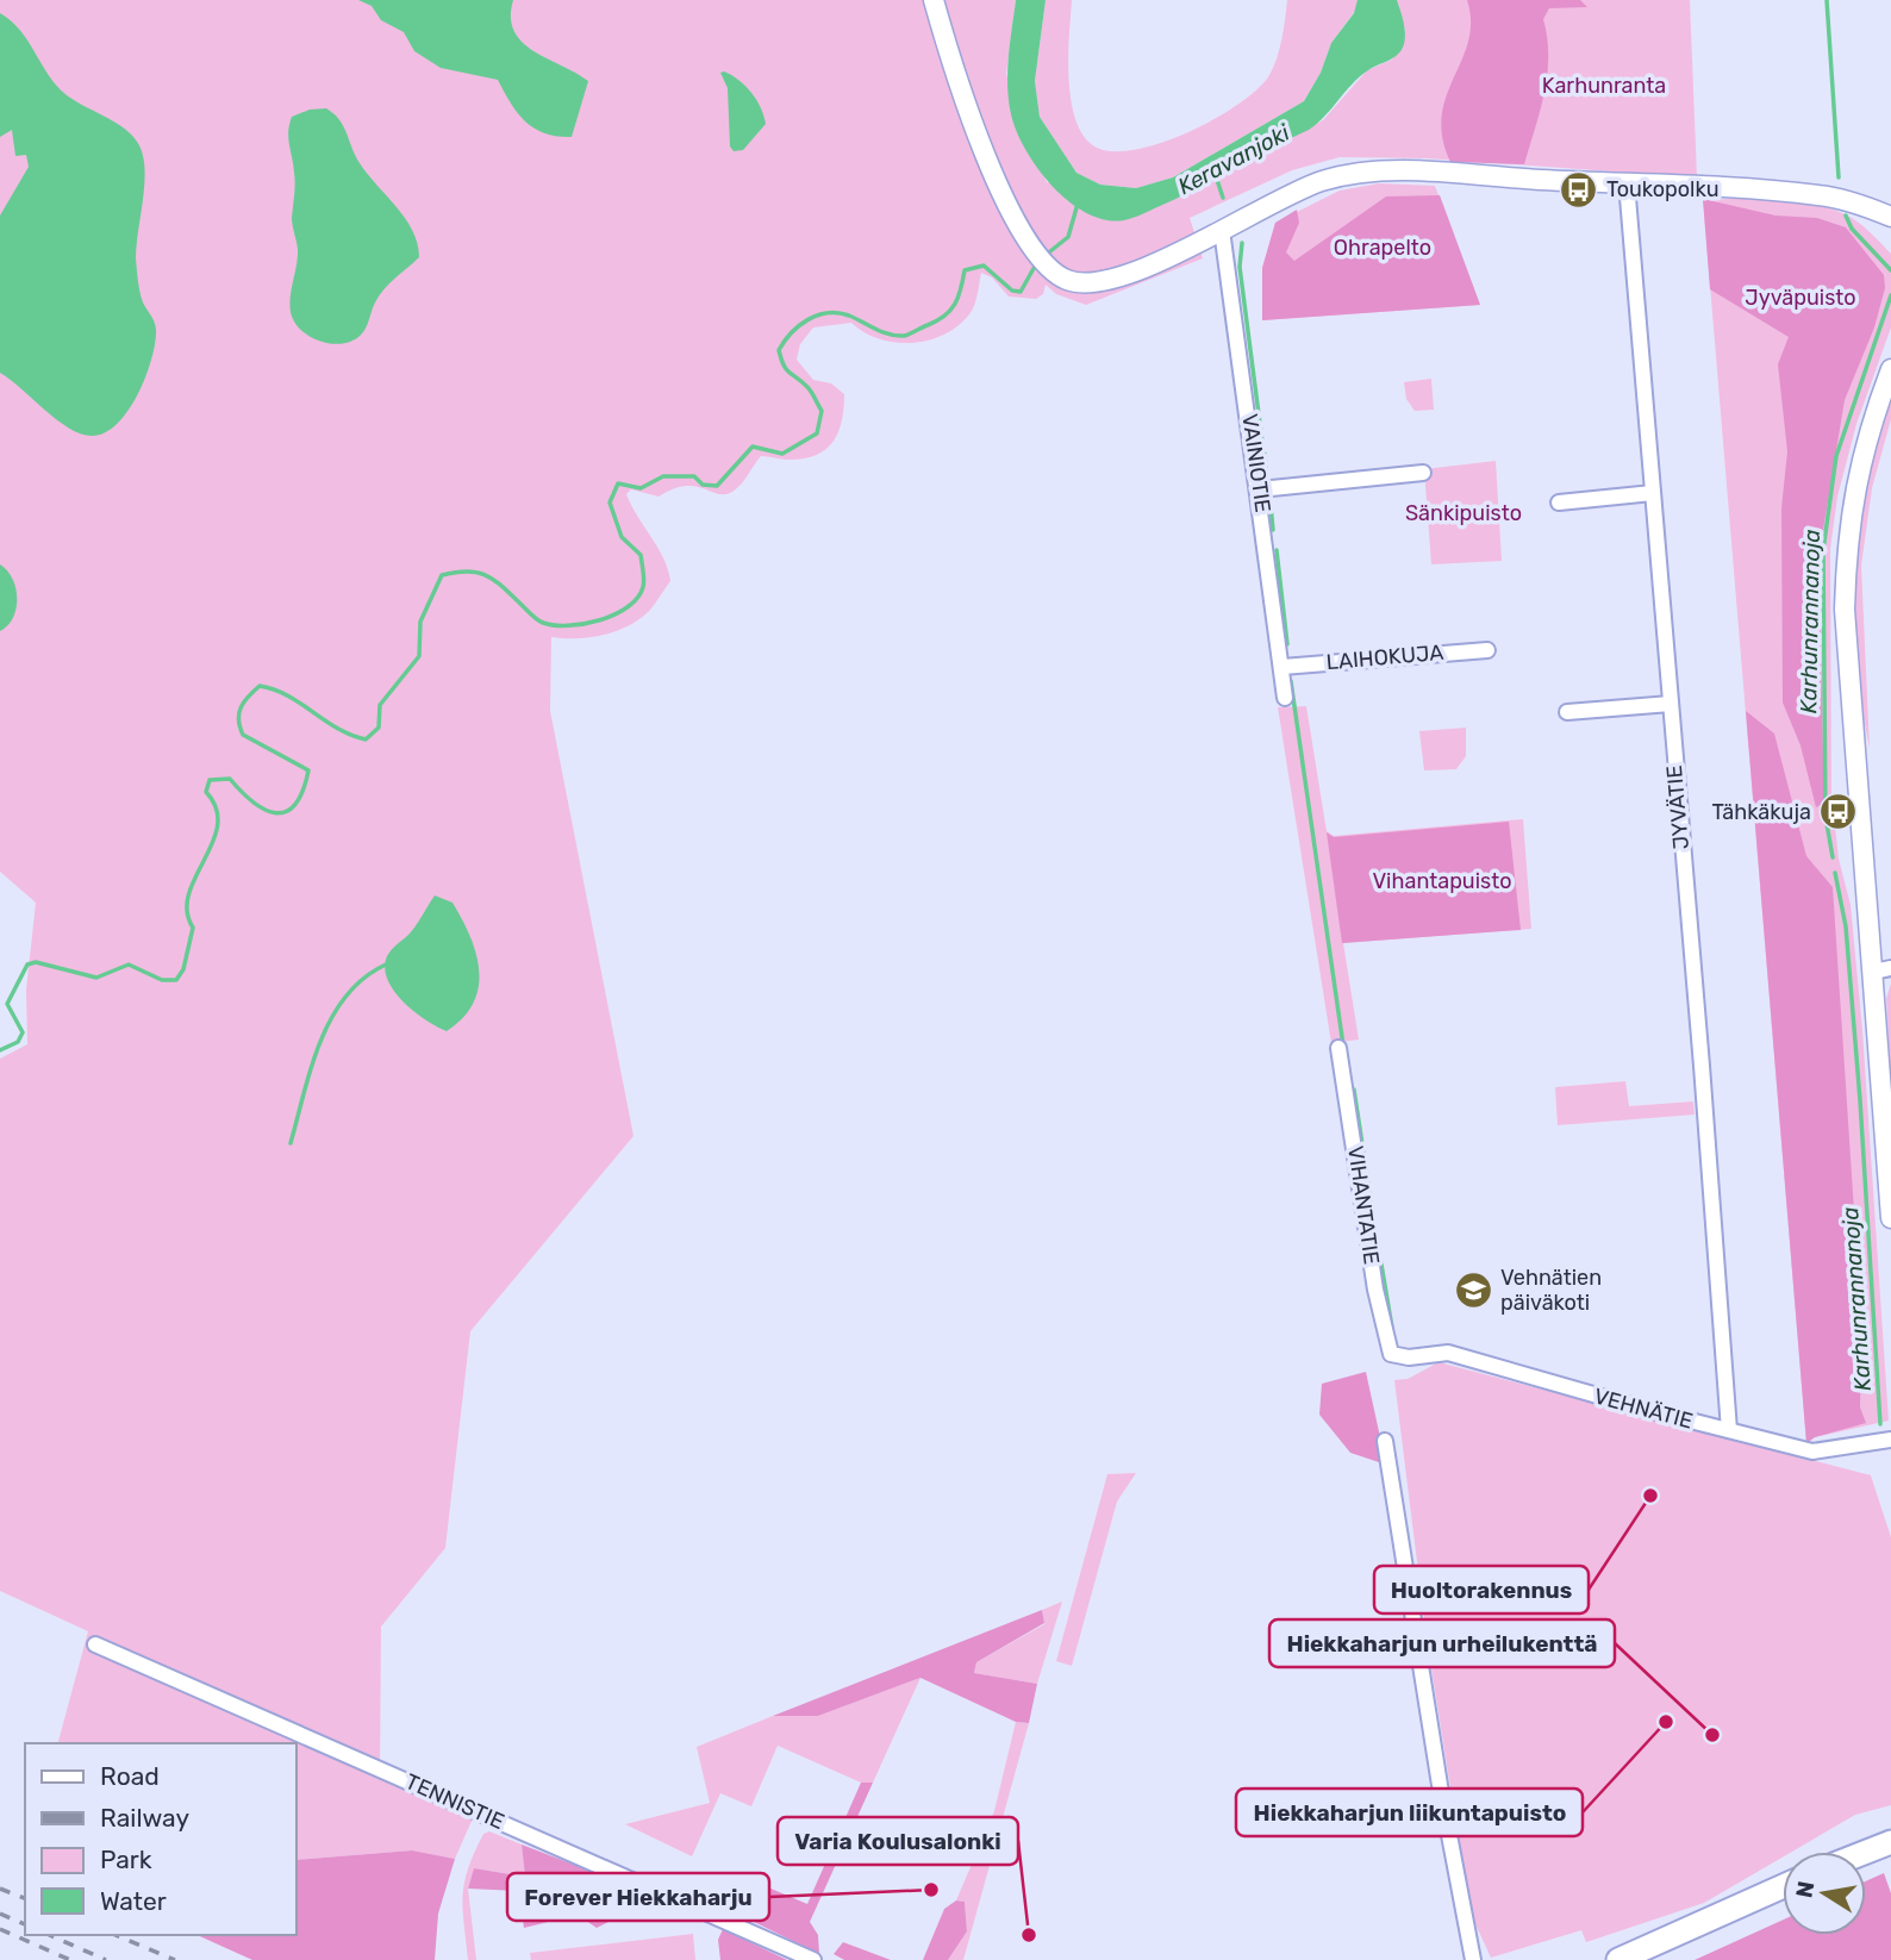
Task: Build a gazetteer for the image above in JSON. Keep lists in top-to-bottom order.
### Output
{
  "streets": {
    "street": [
      "VAINIOTIE",
      "LAIHOKUJA",
      "JYVÄTIE",
      "VIHANTATIE",
      "VEHNÄTIE",
      "TENNISTIE"
    ]
  },
  "crossings": [
    ["VAINIOTIE", "LAIHOKUJA"],
    ["JYVÄTIE", "VEHNÄTIE"],
    ["VIHANTATIE", "VEHNÄTIE"]
  ],
  "water": ["Keravanjoki", "Karhunrannanoja"],
  "parks": [
    "Karhunranta",
    "Ohrapelto",
    "Jyväpuisto",
    "Sänkipuisto",
    "Vihantapuisto"
  ],
  "places": {
    "bus stop": ["Toukopolku", "Tähkäkuja"],
    "school or university": ["Vehnätien päiväkoti"],
    "other": [
      "Huoltorakennus",
      "Hiekkaharjun liikuntapuisto",
      "Hiekkaharjun urheilukenttä",
      "Forever Hiekkaharju",
      "Varia Koulusalonki"
    ]
  },
  "legend": [
    "Road",
    "Railway",
    "Park",
    "Water"
  ],
  "north": "left"
}
